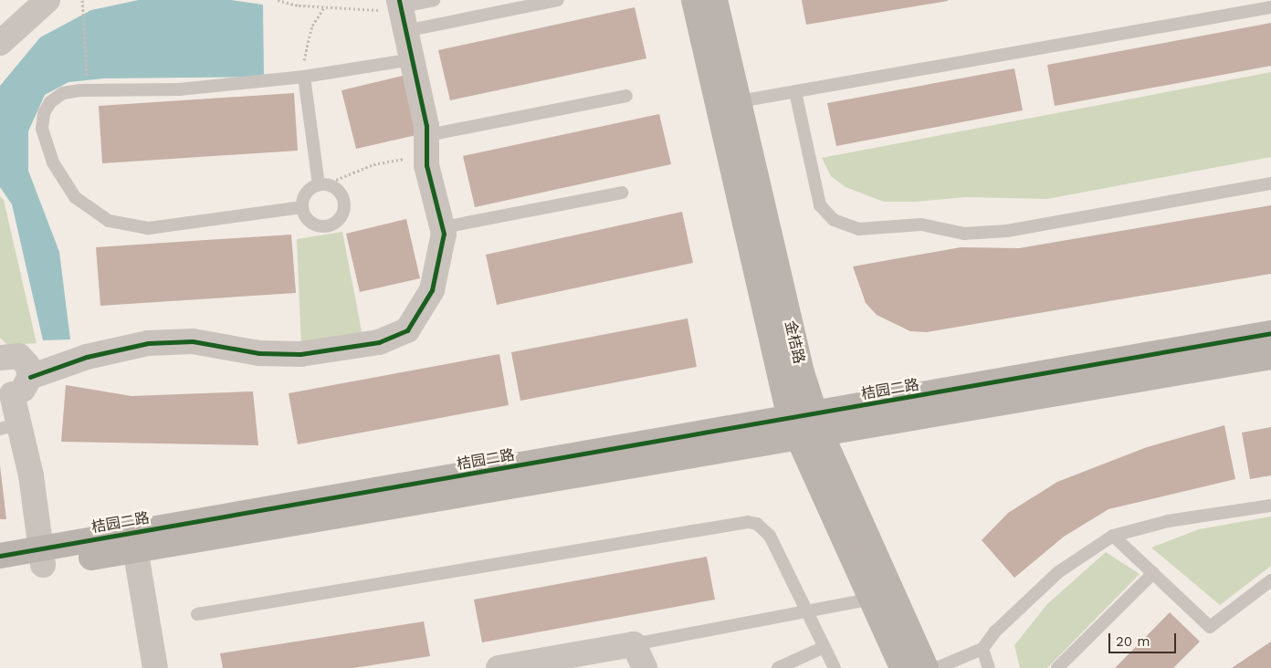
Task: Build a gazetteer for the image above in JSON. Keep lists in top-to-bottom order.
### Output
{
  "streets": {
    "street": ["金桔路", "桔园二路"]
  },
  "crossings": [
    ["金桔路", "桔园二路"]
  ],
  "scale_bar": "20 m"
}
